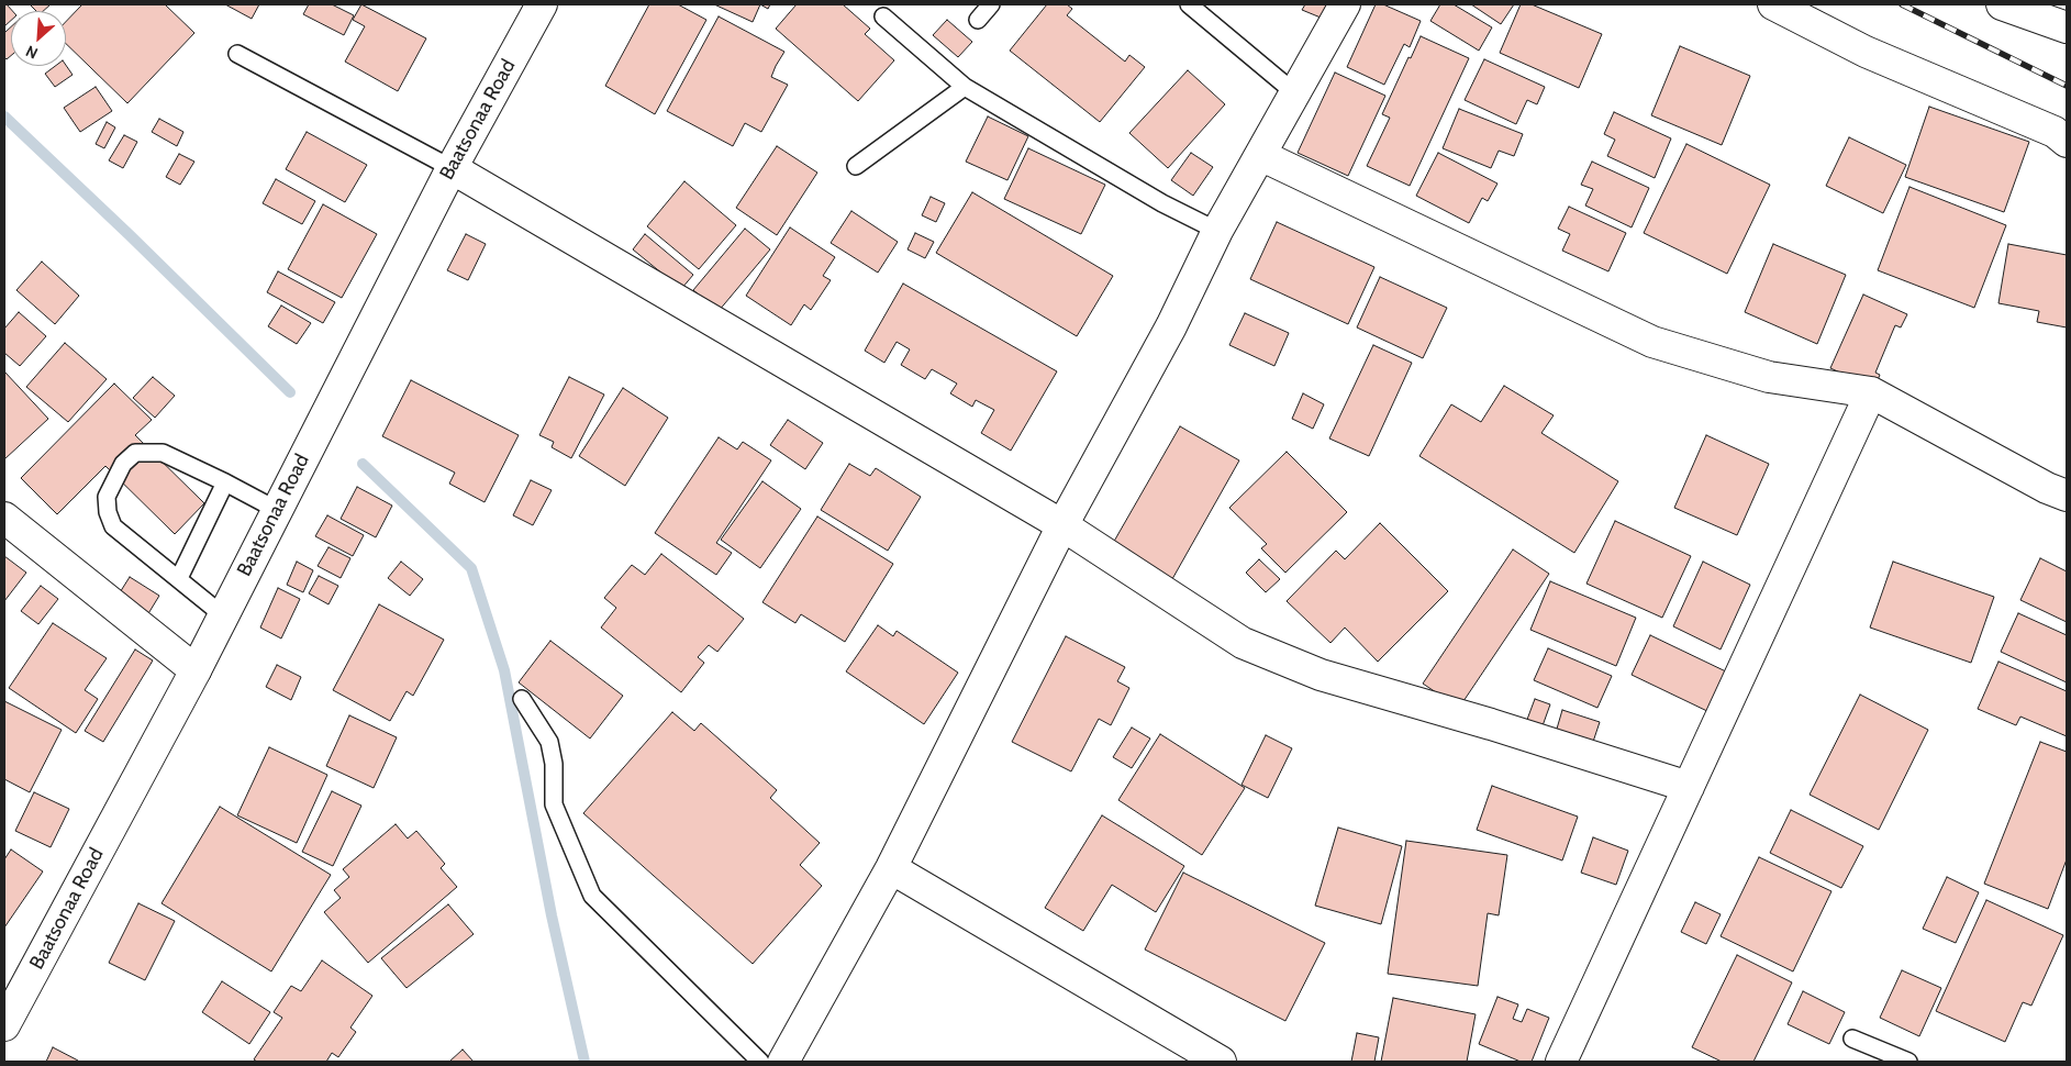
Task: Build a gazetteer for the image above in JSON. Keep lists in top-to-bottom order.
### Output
{
  "streets": {
    "street": ["Baatsonaa Road"]
  },
  "north": "bottom left"
}
